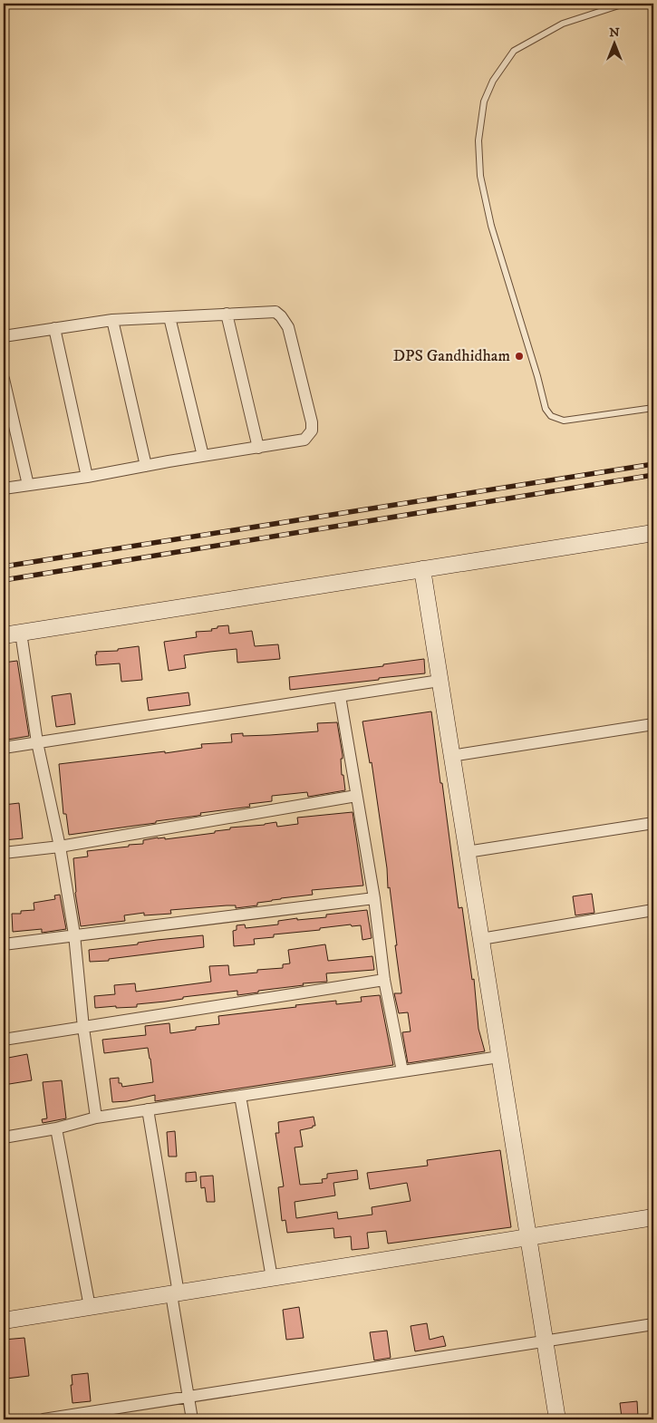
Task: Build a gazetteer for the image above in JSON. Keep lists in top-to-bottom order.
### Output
{
  "places": ["DPS Gandhidham"],
  "north": "top"
}
